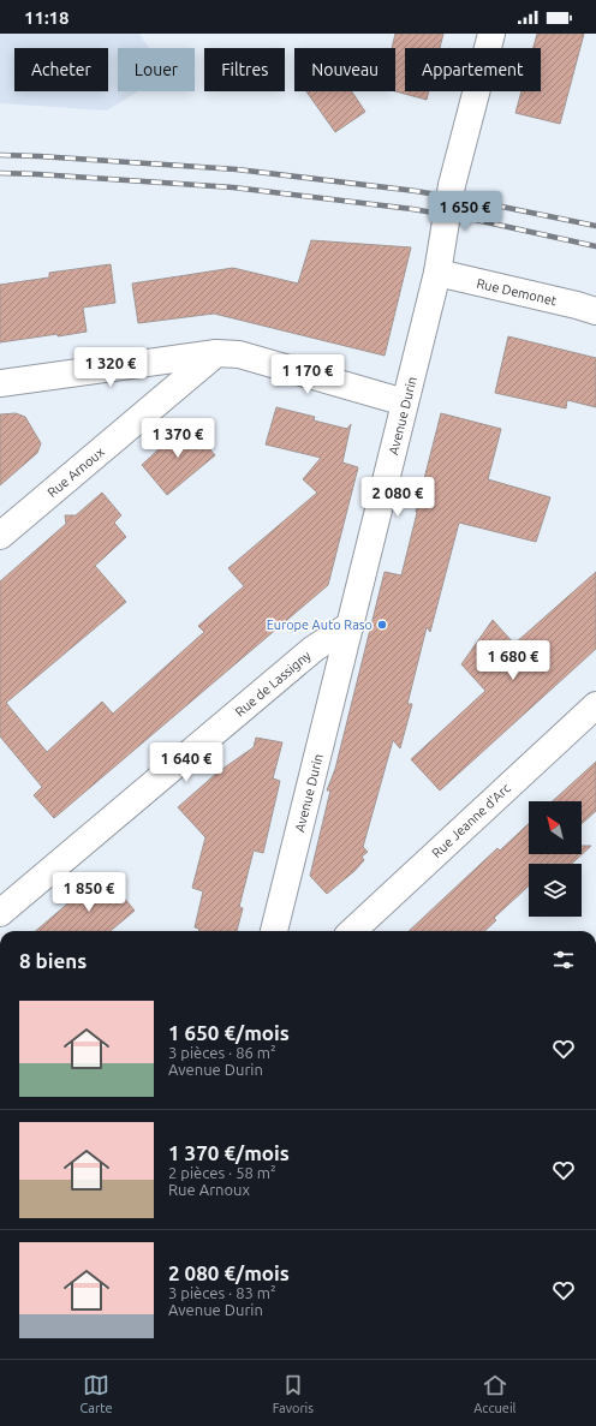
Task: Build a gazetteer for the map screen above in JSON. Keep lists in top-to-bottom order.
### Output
{
  "streets": {
    "street": [
      "Rue Demonet",
      "Avenue Durin",
      "Rue Arnoux",
      "Rue de Lassigny",
      "Rue Jeanne d'Arc"
    ]
  },
  "crossings": [
    ["Rue Demonet", "Avenue Durin"],
    ["Avenue Durin", "Rue de Lassigny"]
  ],
  "places": ["Europe Auto Raso"],
  "north": "top left",
  "page": {
    "status": "11:18",
    "chip": [
      "Acheter",
      "Louer",
      "Filtres",
      "Nouveau",
      "Appartement"
    ],
    "price": [
      "1 650 €",
      "1 320 €",
      "1 170 €",
      "1 370 €",
      "2 080 €",
      "1 680 €",
      "1 640 €",
      "1 850 €"
    ],
    "heading": "8 biens",
    "list": [
      {
        "name": "1 650 €/mois",
        "note": "3 pièces · 86 m² · Avenue Durin"
      },
      {
        "name": "1 370 €/mois",
        "note": "2 pièces · 58 m² · Rue Arnoux"
      },
      {
        "name": "2 080 €/mois",
        "note": "3 pièces · 83 m² · Avenue Durin"
      }
    ],
    "tabs": ["Carte", "Favoris", "Accueil"]
  }
}
